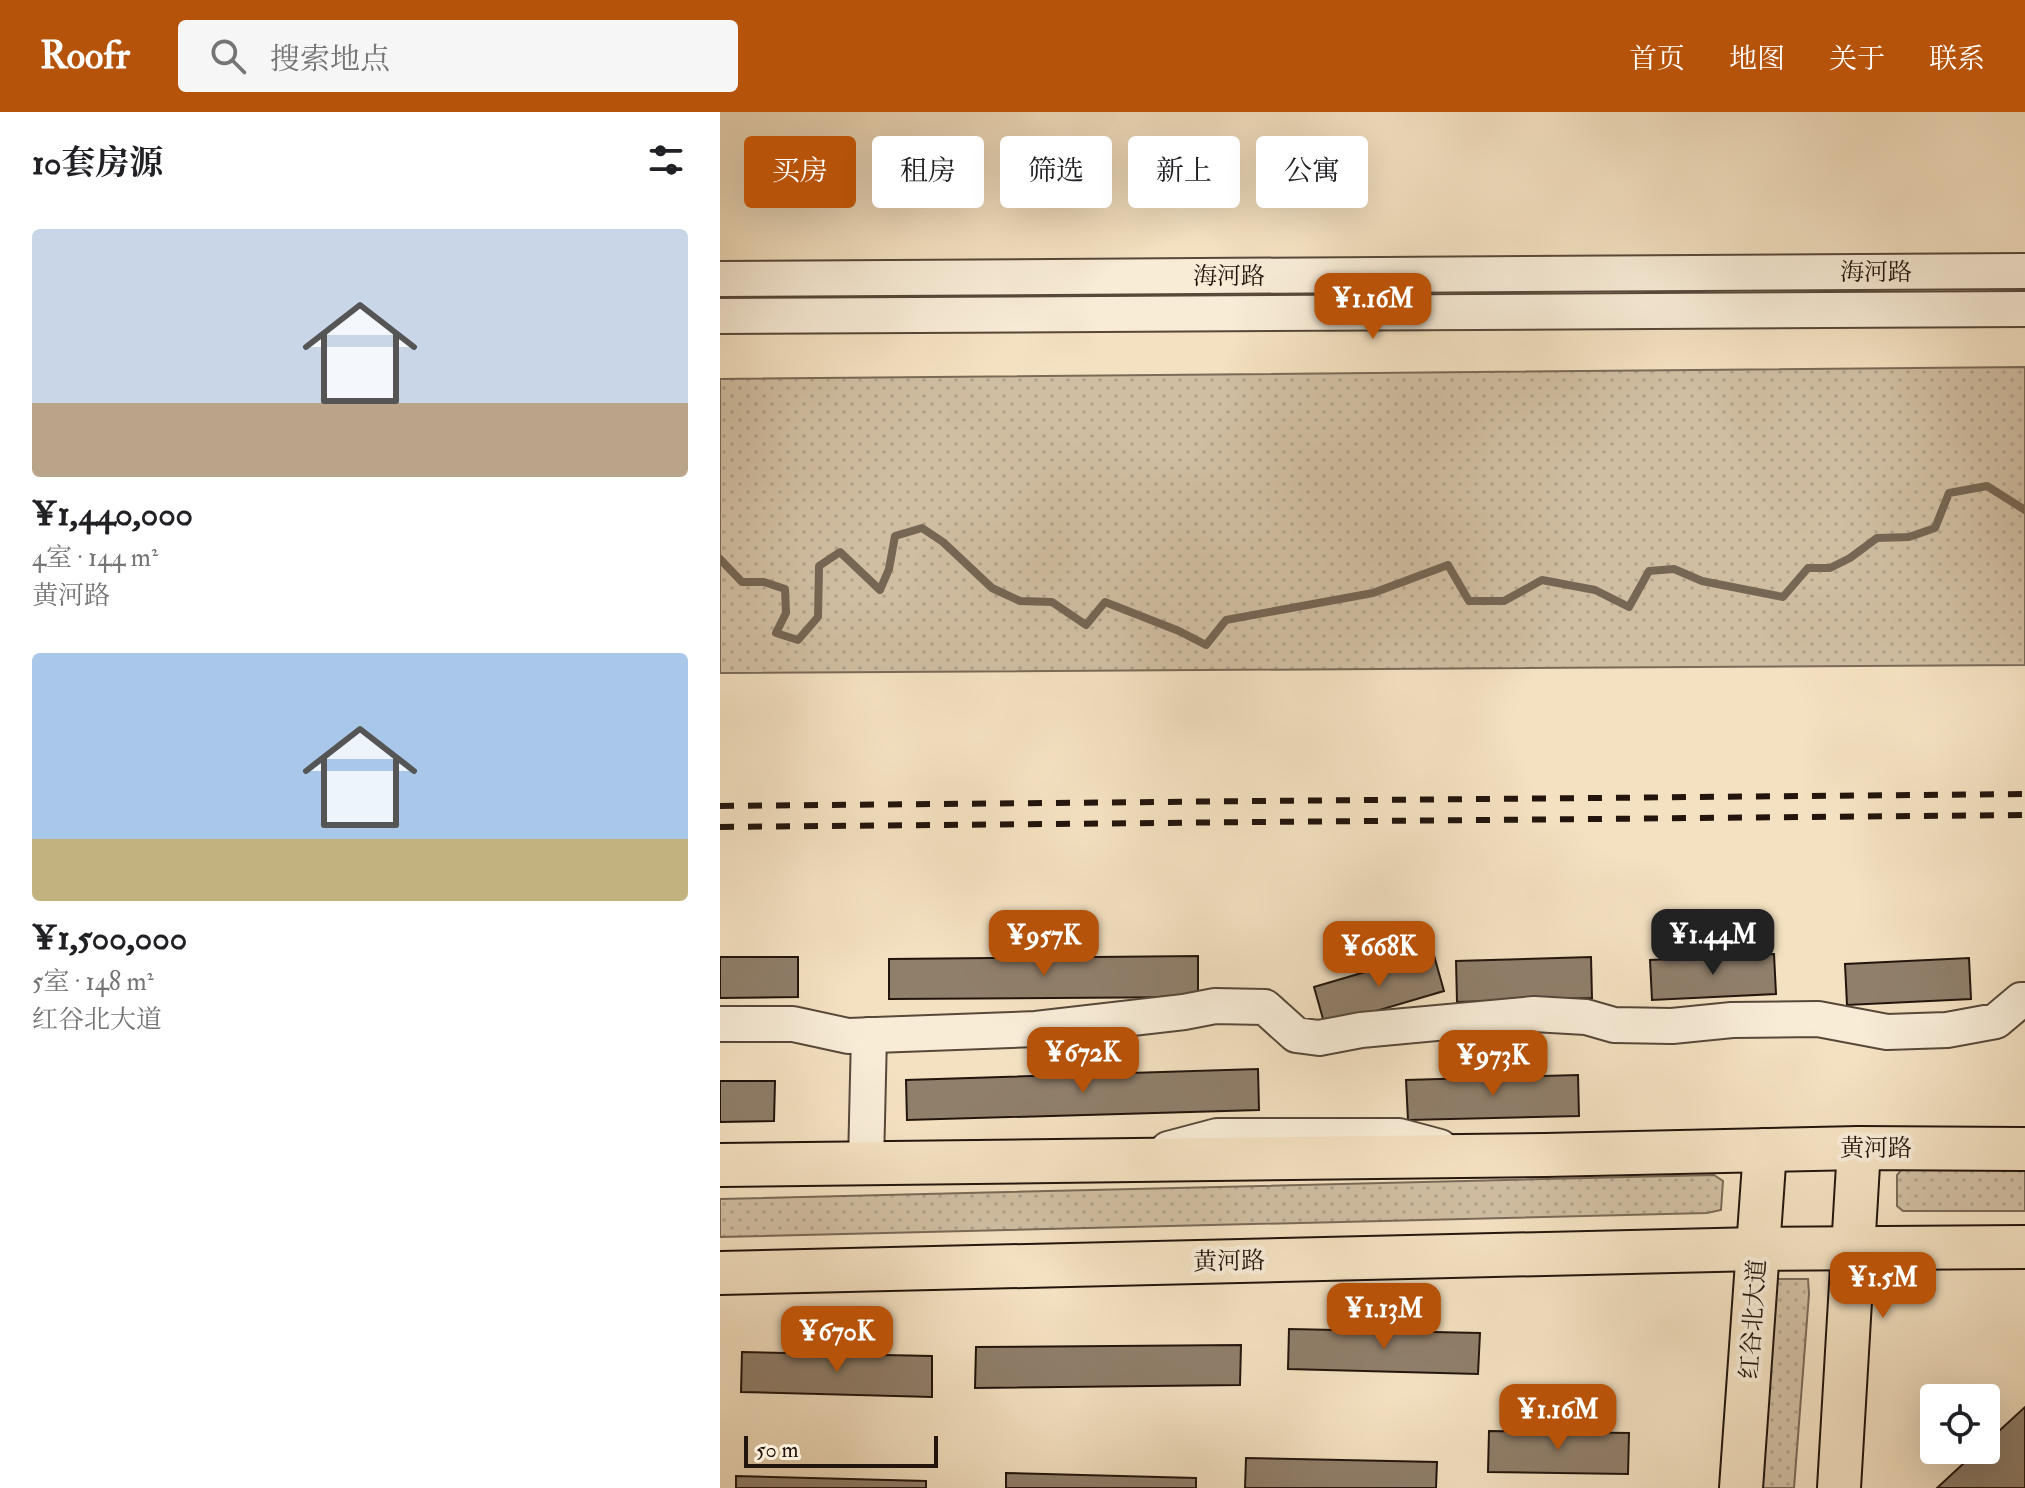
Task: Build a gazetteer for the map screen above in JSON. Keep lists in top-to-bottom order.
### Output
{
  "streets": {
    "main road": ["黄河路", "红谷北大道"],
    "street": ["海河路"]
  },
  "crossings": [
    ["黄河路", "红谷北大道"]
  ],
  "scale_bar": "50 m",
  "page": {
    "header": "Roofr",
    "search": "搜索地点",
    "nav": [
      "首页",
      "地图",
      "关于",
      "联系"
    ],
    "heading": "10套房源",
    "chip": [
      "买房",
      "租房",
      "筛选",
      "新上",
      "公寓"
    ],
    "list": [
      {
        "name": "¥1,440,000",
        "note": "4室 · 144 m² · 黄河路"
      },
      {
        "name": "¥1,500,000",
        "note": "5室 · 148 m² · 红谷北大道"
      }
    ],
    "price": [
      "¥1.16M",
      "¥1.44M",
      "¥957K",
      "¥668K",
      "¥672K",
      "¥973K",
      "¥1.5M",
      "¥1.13M",
      "¥670K",
      "¥1.16M"
    ],
    "scale": "50 m"
  }
}
